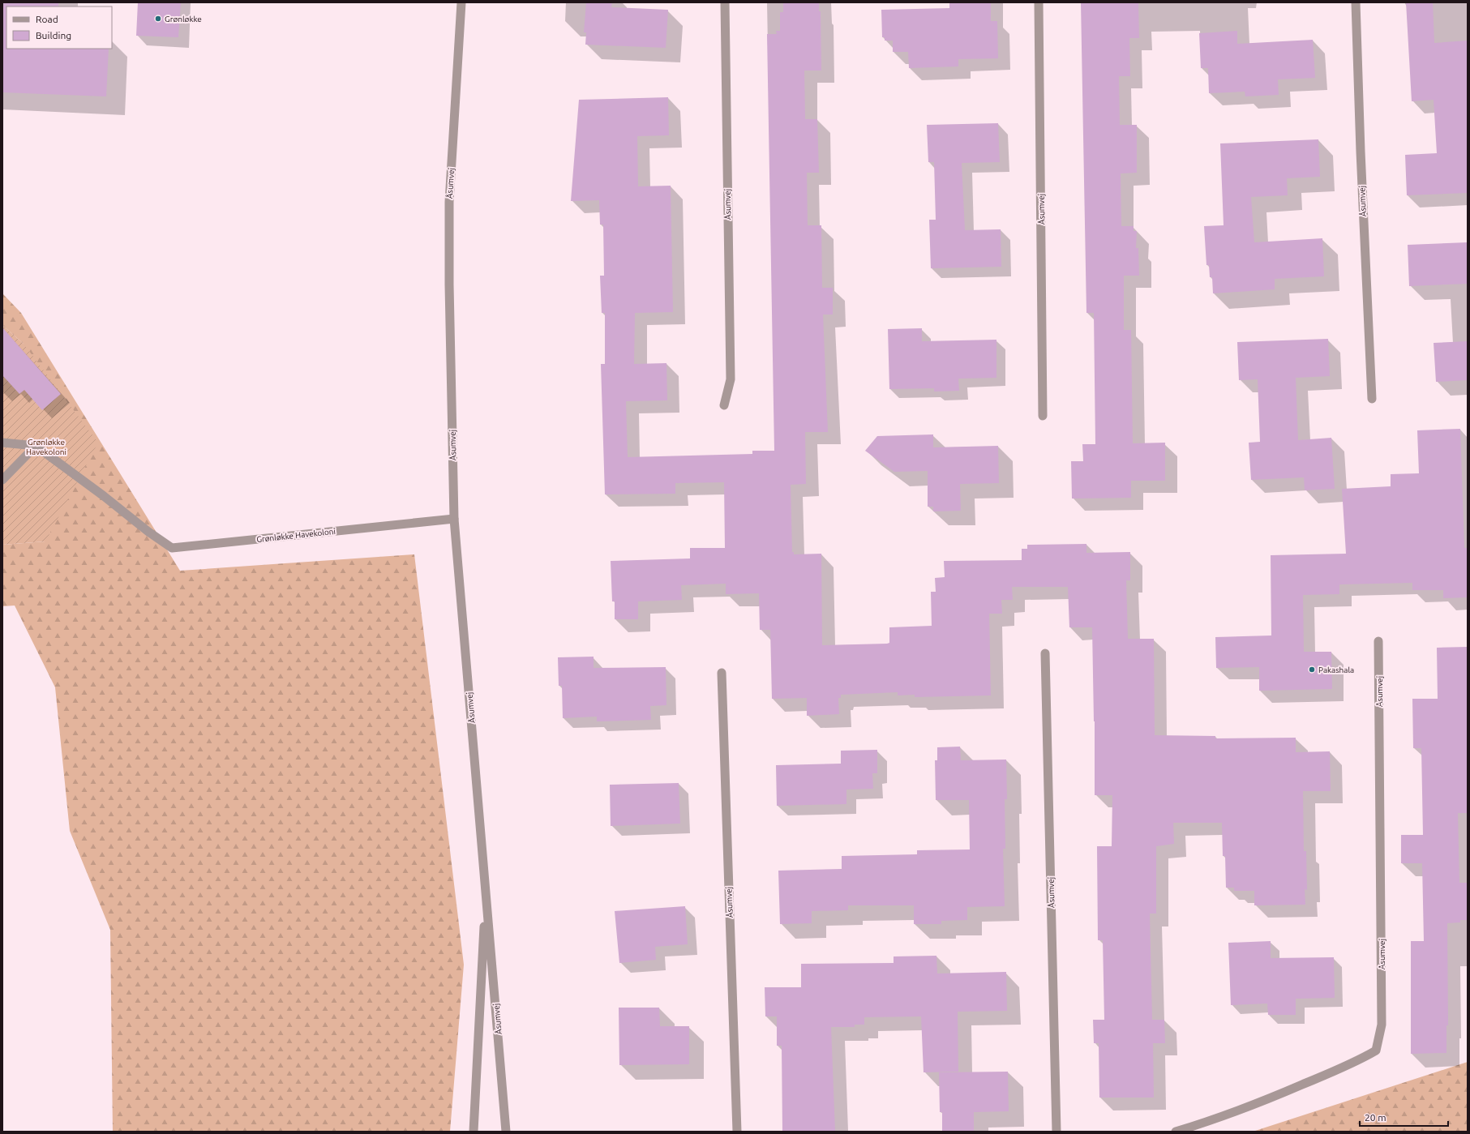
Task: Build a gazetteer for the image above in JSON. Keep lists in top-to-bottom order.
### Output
{
  "streets": {
    "street": ["Åsumvej", "Grønløkke Havekoloni"]
  },
  "crossings": [
    ["Åsumvej", "Grønløkke Havekoloni"]
  ],
  "parks": ["Grønløkke Havekoloni"],
  "places": ["Grønløkke", "Pakashala"],
  "legend": ["Road", "Building"],
  "scale_bar": "20 m"
}
